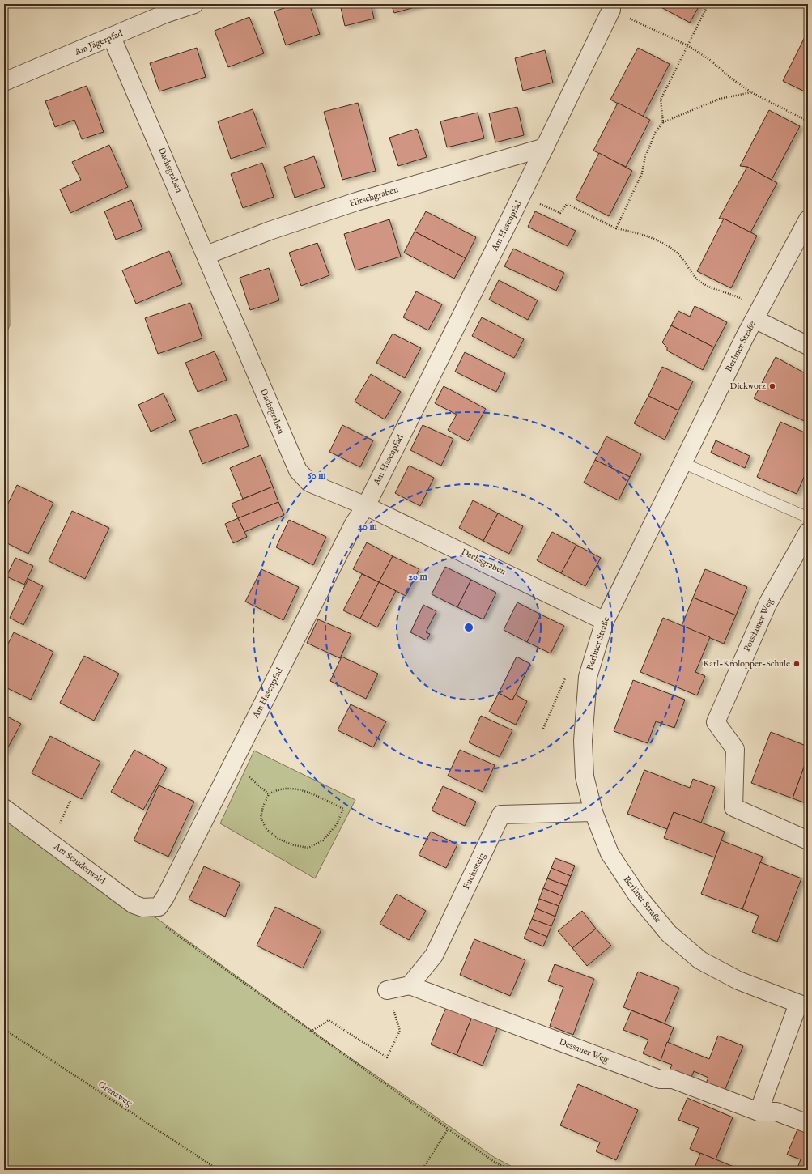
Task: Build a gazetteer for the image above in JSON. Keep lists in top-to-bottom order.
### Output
{
  "streets": {
    "street": [
      "Am Jägerpfad",
      "Dachsgraben",
      "Hirschgraben",
      "Am Hasenpfad",
      "Berliner Straße",
      "Potsdamer Weg",
      "Am Staudenwald",
      "Fuchssteig",
      "Dessauer Weg"
    ],
    "path": ["Grenzweg"]
  },
  "crossings": [
    ["Am Jägerpfad", "Dachsgraben"],
    ["Dachsgraben", "Hirschgraben"],
    ["Dachsgraben", "Am Hasenpfad"],
    ["Dachsgraben", "Berliner Straße"],
    ["Hirschgraben", "Am Hasenpfad"],
    ["Am Hasenpfad", "Am Staudenwald"],
    ["Berliner Straße", "Fuchssteig"],
    ["Fuchssteig", "Dessauer Weg"]
  ],
  "places": ["Dickworz", "Karl-Krolopper-Schule"],
  "rings": ["60 m", "40 m", "20 m"]
}
